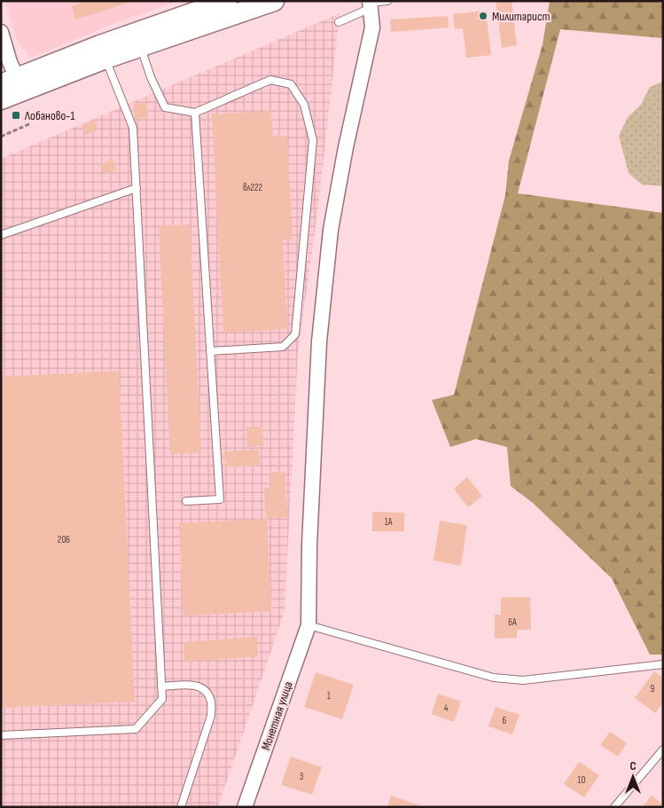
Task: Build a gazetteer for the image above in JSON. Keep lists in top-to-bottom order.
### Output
{
  "streets": {
    "street": ["Монетная улица"]
  },
  "places": {
    "other": ["Милитарист"],
    "transit": ["Лобаново-1"]
  },
  "house_numbers": [
    "вл222",
    "1А",
    "206",
    "6А",
    "9",
    "1",
    "4",
    "6",
    "3",
    "10"
  ],
  "north": "top"
}
